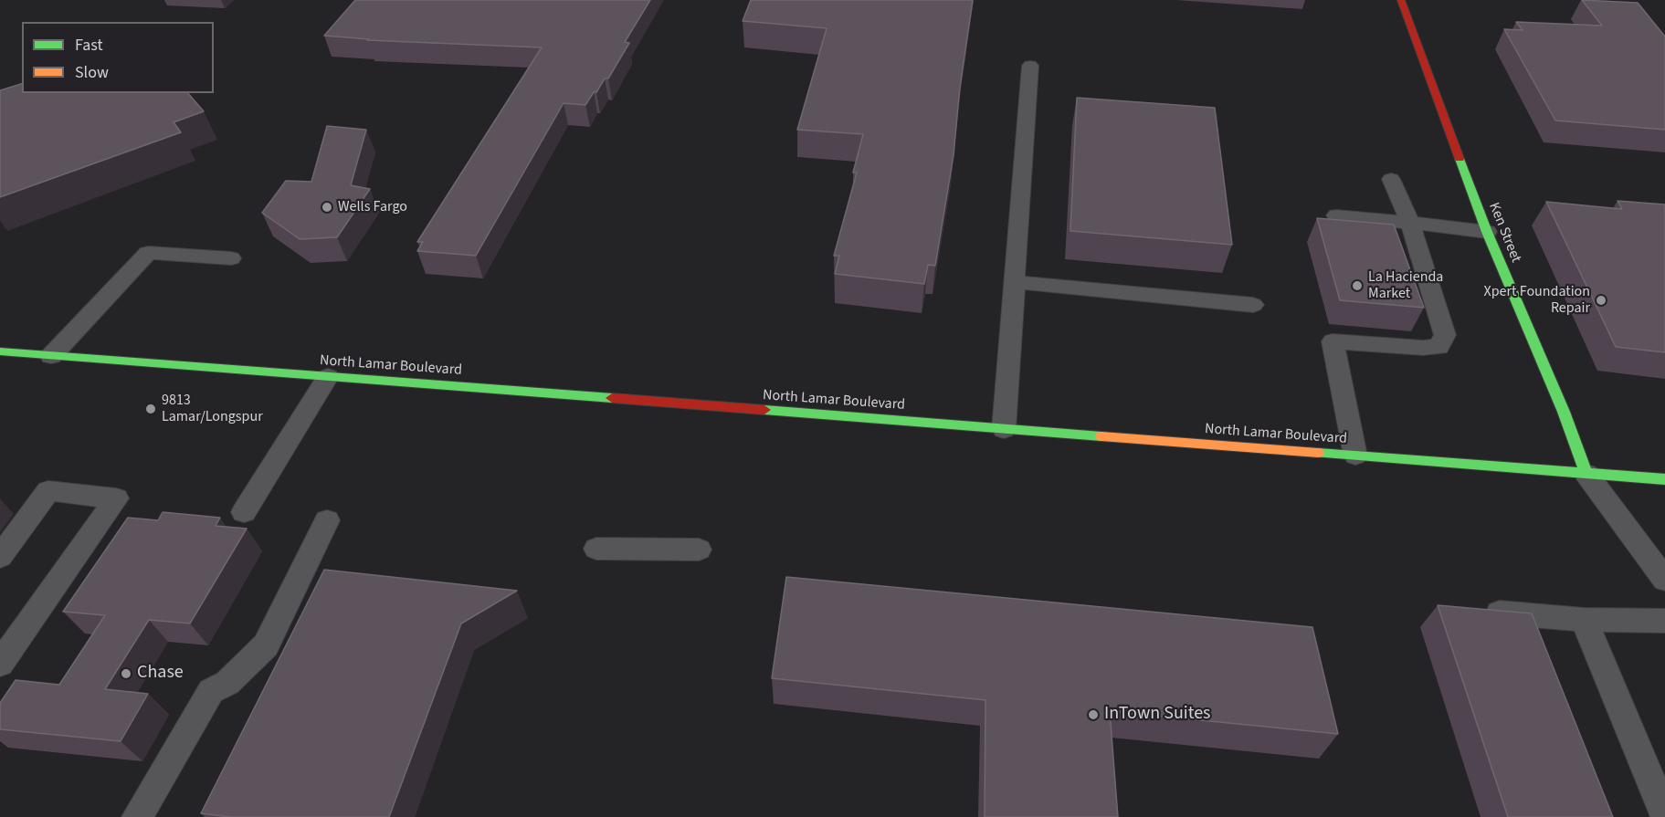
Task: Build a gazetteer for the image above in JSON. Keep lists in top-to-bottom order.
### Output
{
  "streets": {
    "main road": ["Ken Street", "North Lamar Boulevard"]
  },
  "crossings": [
    ["Ken Street", "North Lamar Boulevard"]
  ],
  "places": [
    "Wells Fargo",
    "La Hacienda Market",
    "Xpert Foundation Repair",
    "9813 Lamar/Longspur",
    "Chase",
    "InTown Suites"
  ],
  "legend": ["Fast", "Slow"]
}
